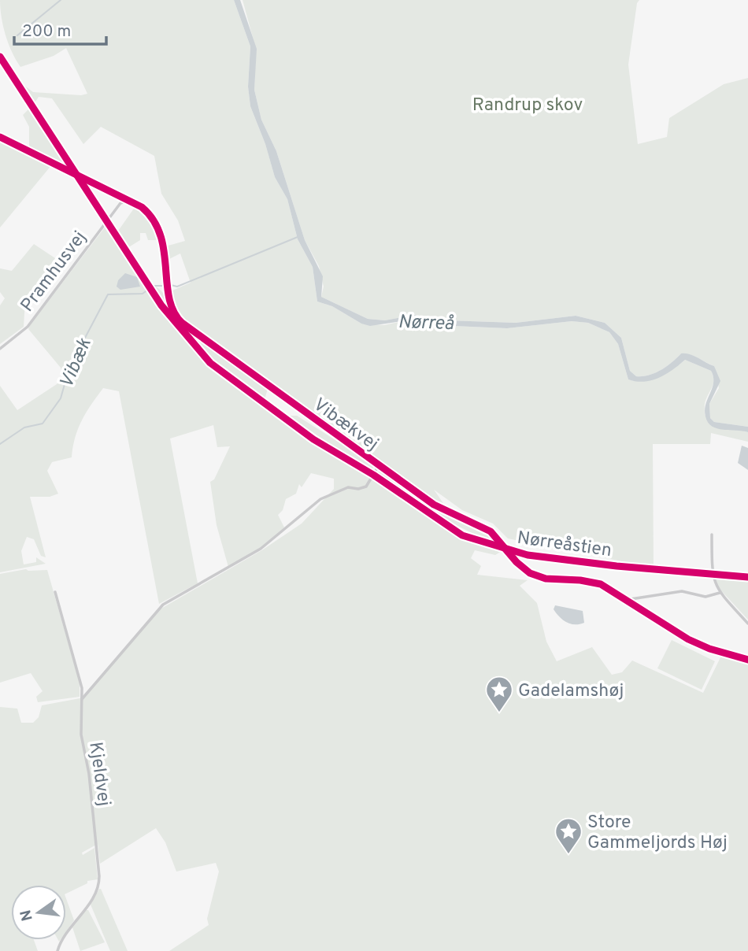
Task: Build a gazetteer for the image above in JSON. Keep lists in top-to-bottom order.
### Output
{
  "streets": {
    "street": ["Pramhusvej", "Vibækvej", "Kjeldvej"],
    "cycle path": ["Nørreåstien"]
  },
  "crossings": [
    ["Vibækvej", "Kjeldvej"]
  ],
  "water": ["Nørreå", "Vibæk"],
  "parks": ["Randrup skov"],
  "places": {
    "place": ["Gadelamshøj", "Store Gammeljords Høj"]
  },
  "scale_bar": "200 m",
  "north": "left"
}
